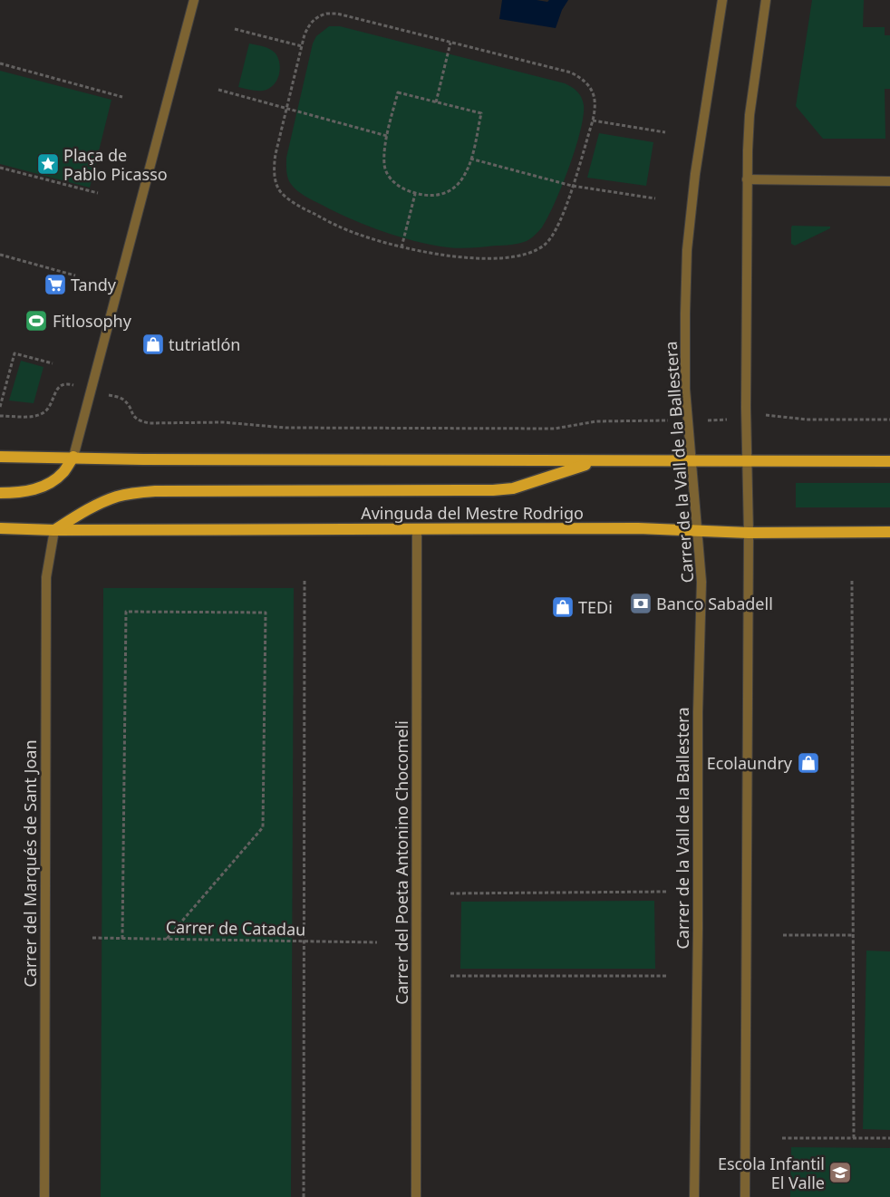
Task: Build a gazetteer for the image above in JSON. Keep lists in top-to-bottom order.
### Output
{
  "streets": {
    "main road": ["Avinguda del Mestre Rodrigo"],
    "street": ["Carrer de la Vall de la Ballestera", "Carrer del Poeta Antonino Chocomeli", "Carrer del Marqués de Sant Joan"],
    "path": ["Carrer de Catadau"]
  },
  "crossings": [
    ["Carrer de la Vall de la Ballestera", "Avinguda del Mestre Rodrigo"],
    ["Avinguda del Mestre Rodrigo", "Carrer del Poeta Antonino Chocomeli"],
    ["Avinguda del Mestre Rodrigo", "Carrer del Marqués de Sant Joan"]
  ],
  "places": {
    "place": ["Plaça de Pablo Picasso"],
    "supermarket": ["Tandy"],
    "sports": ["Fitlosophy"],
    "shop": ["tutriatlón", "TEDi", "Ecolaundry"],
    "bank": ["Banco Sabadell"],
    "school or university": ["Escola Infantil El Valle"]
  }
}
